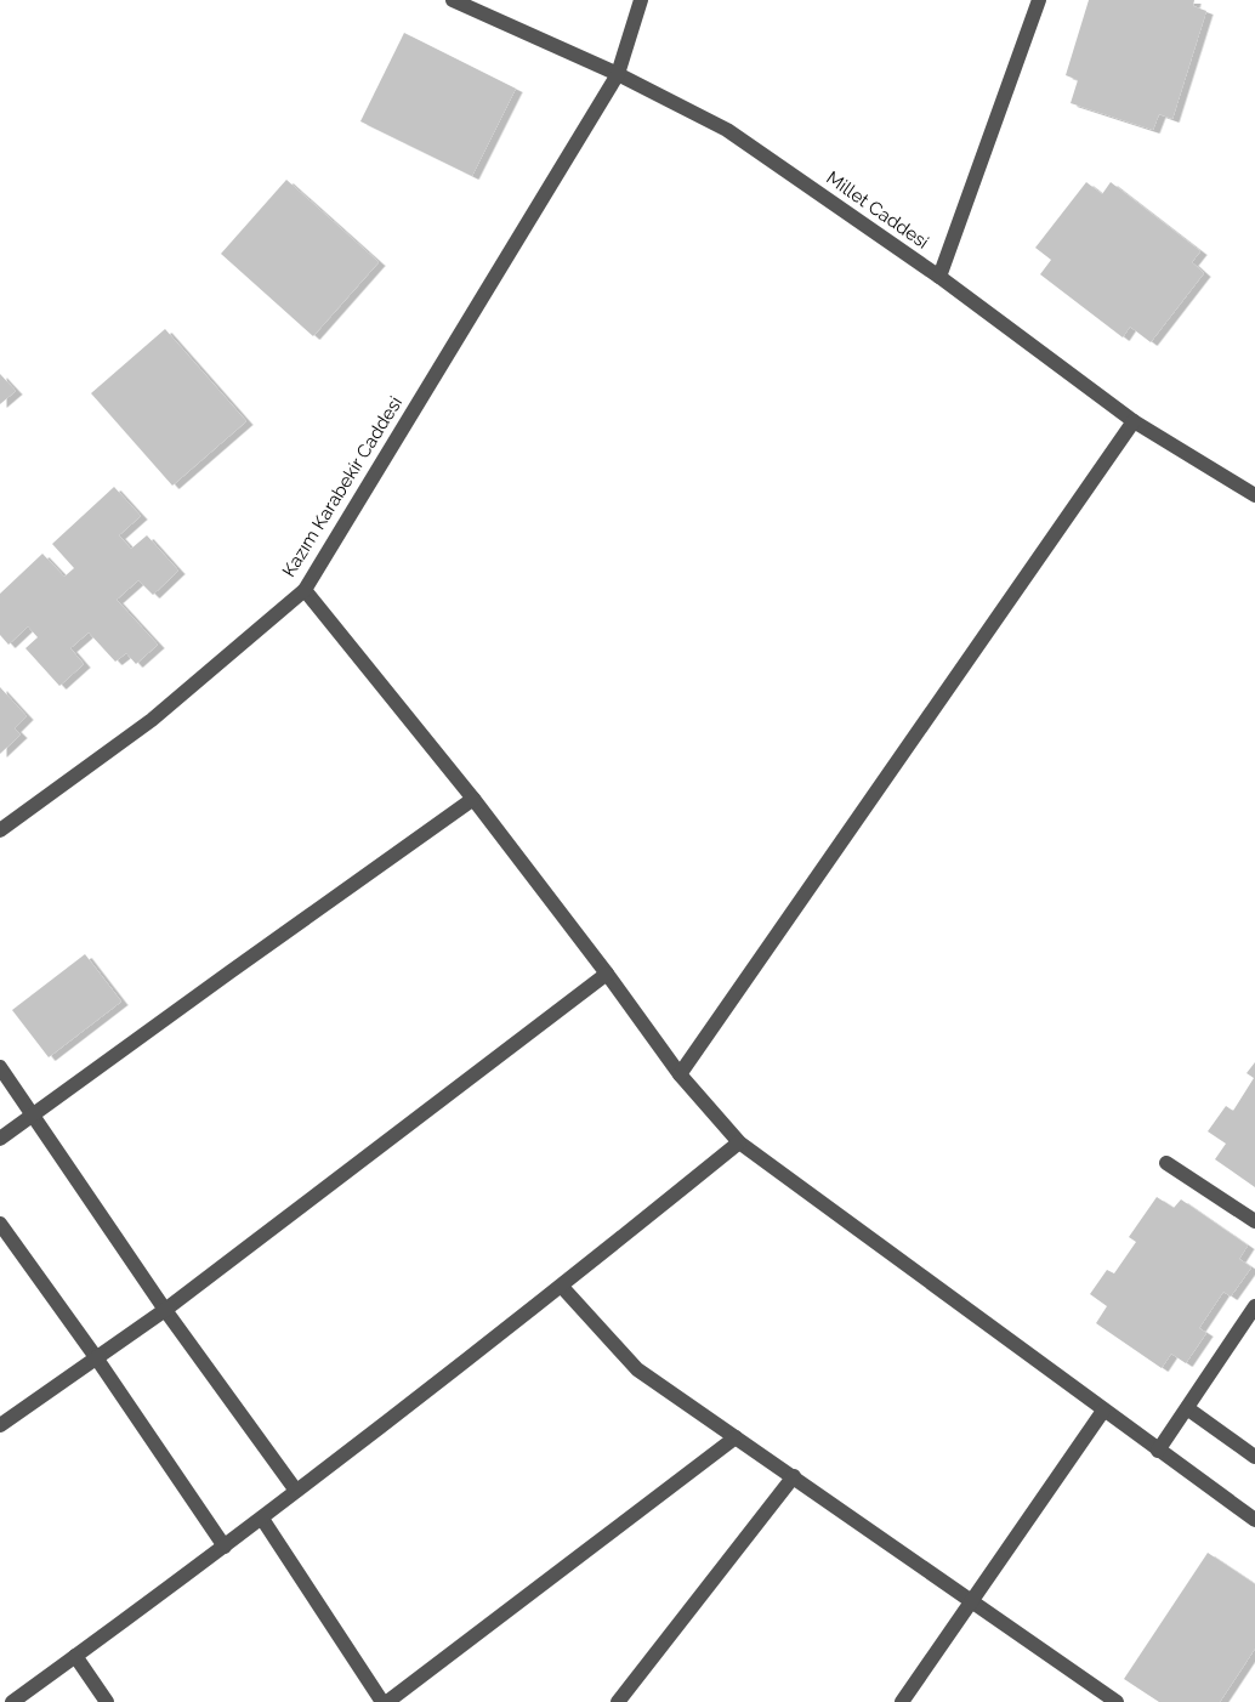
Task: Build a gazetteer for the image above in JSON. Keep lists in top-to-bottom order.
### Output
{
  "streets": {
    "street": ["Millet Caddesi", "Kazım Karabekir Caddesi"]
  },
  "crossings": [
    ["Millet Caddesi", "Kazım Karabekir Caddesi"]
  ]
}
